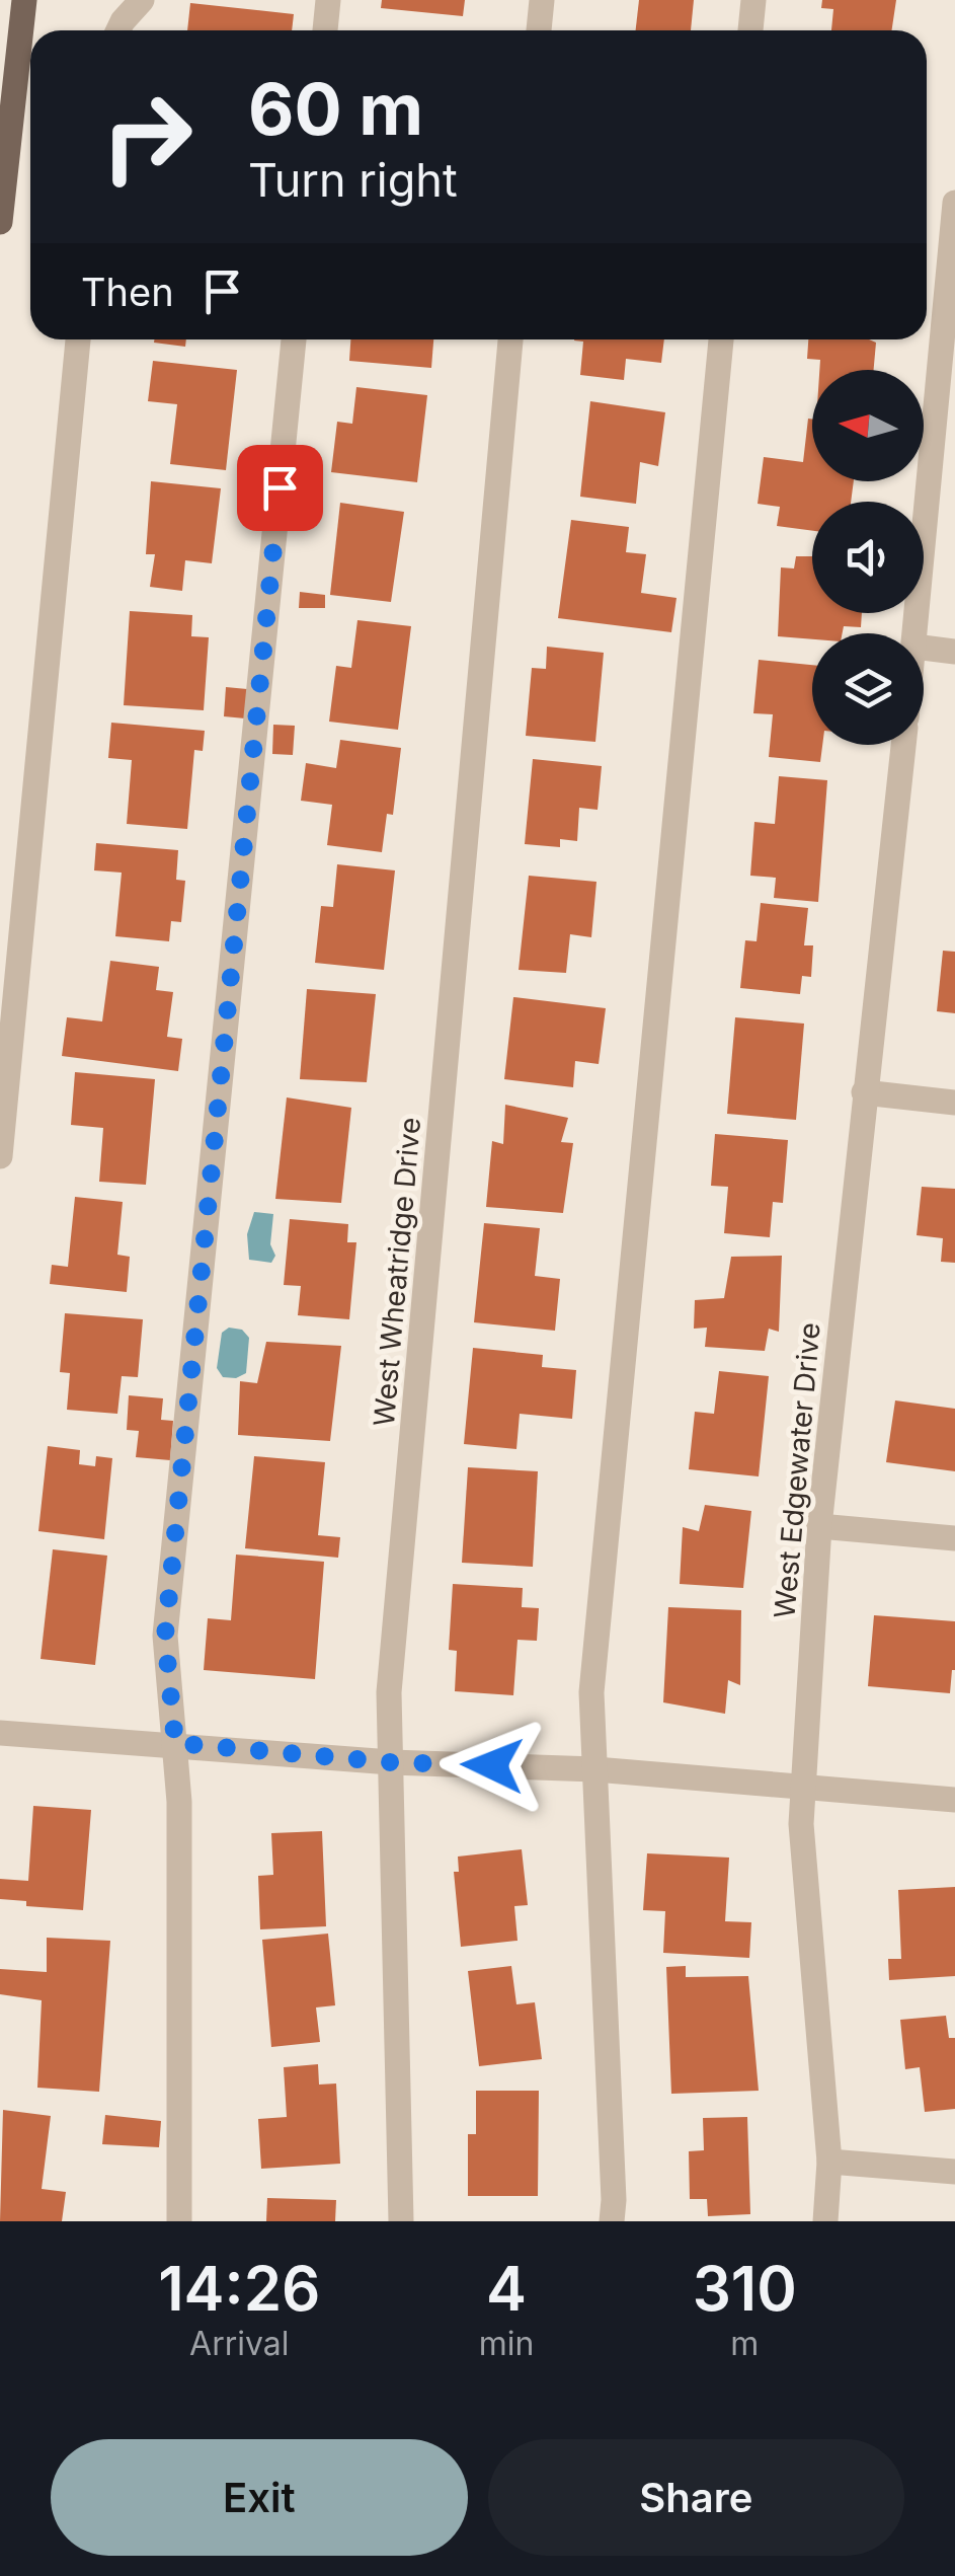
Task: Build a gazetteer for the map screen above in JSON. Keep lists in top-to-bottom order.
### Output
{
  "streets": {
    "street": ["West Wheatridge Drive", "West Edgewater Drive"]
  },
  "north": "left",
  "page": {
    "turn": ["60 m", "Turn right"],
    "then": "Then",
    "eta": [
      "14:26",
      "Arrival",
      "4",
      "min",
      "310",
      "m"
    ],
    "buttons": ["Exit", "Share"]
  }
}
